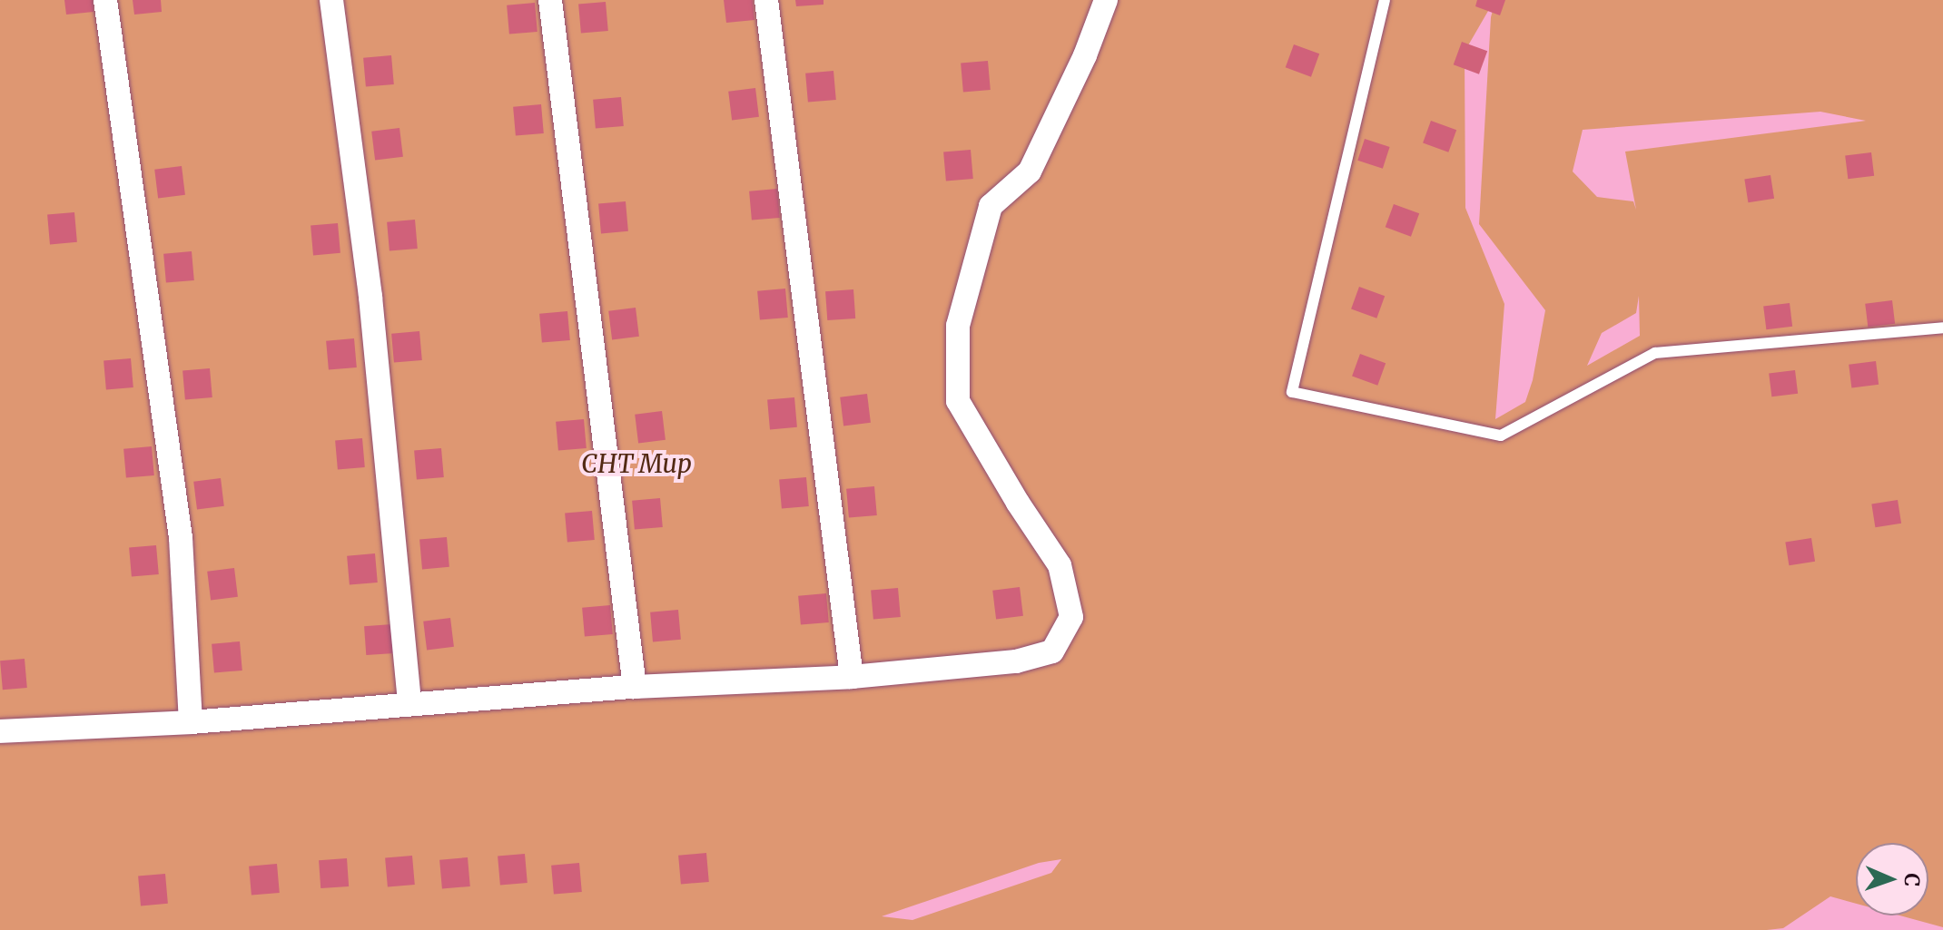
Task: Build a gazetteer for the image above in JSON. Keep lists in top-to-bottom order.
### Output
{
  "parks": ["СНТ Мир"],
  "north": "right"
}
